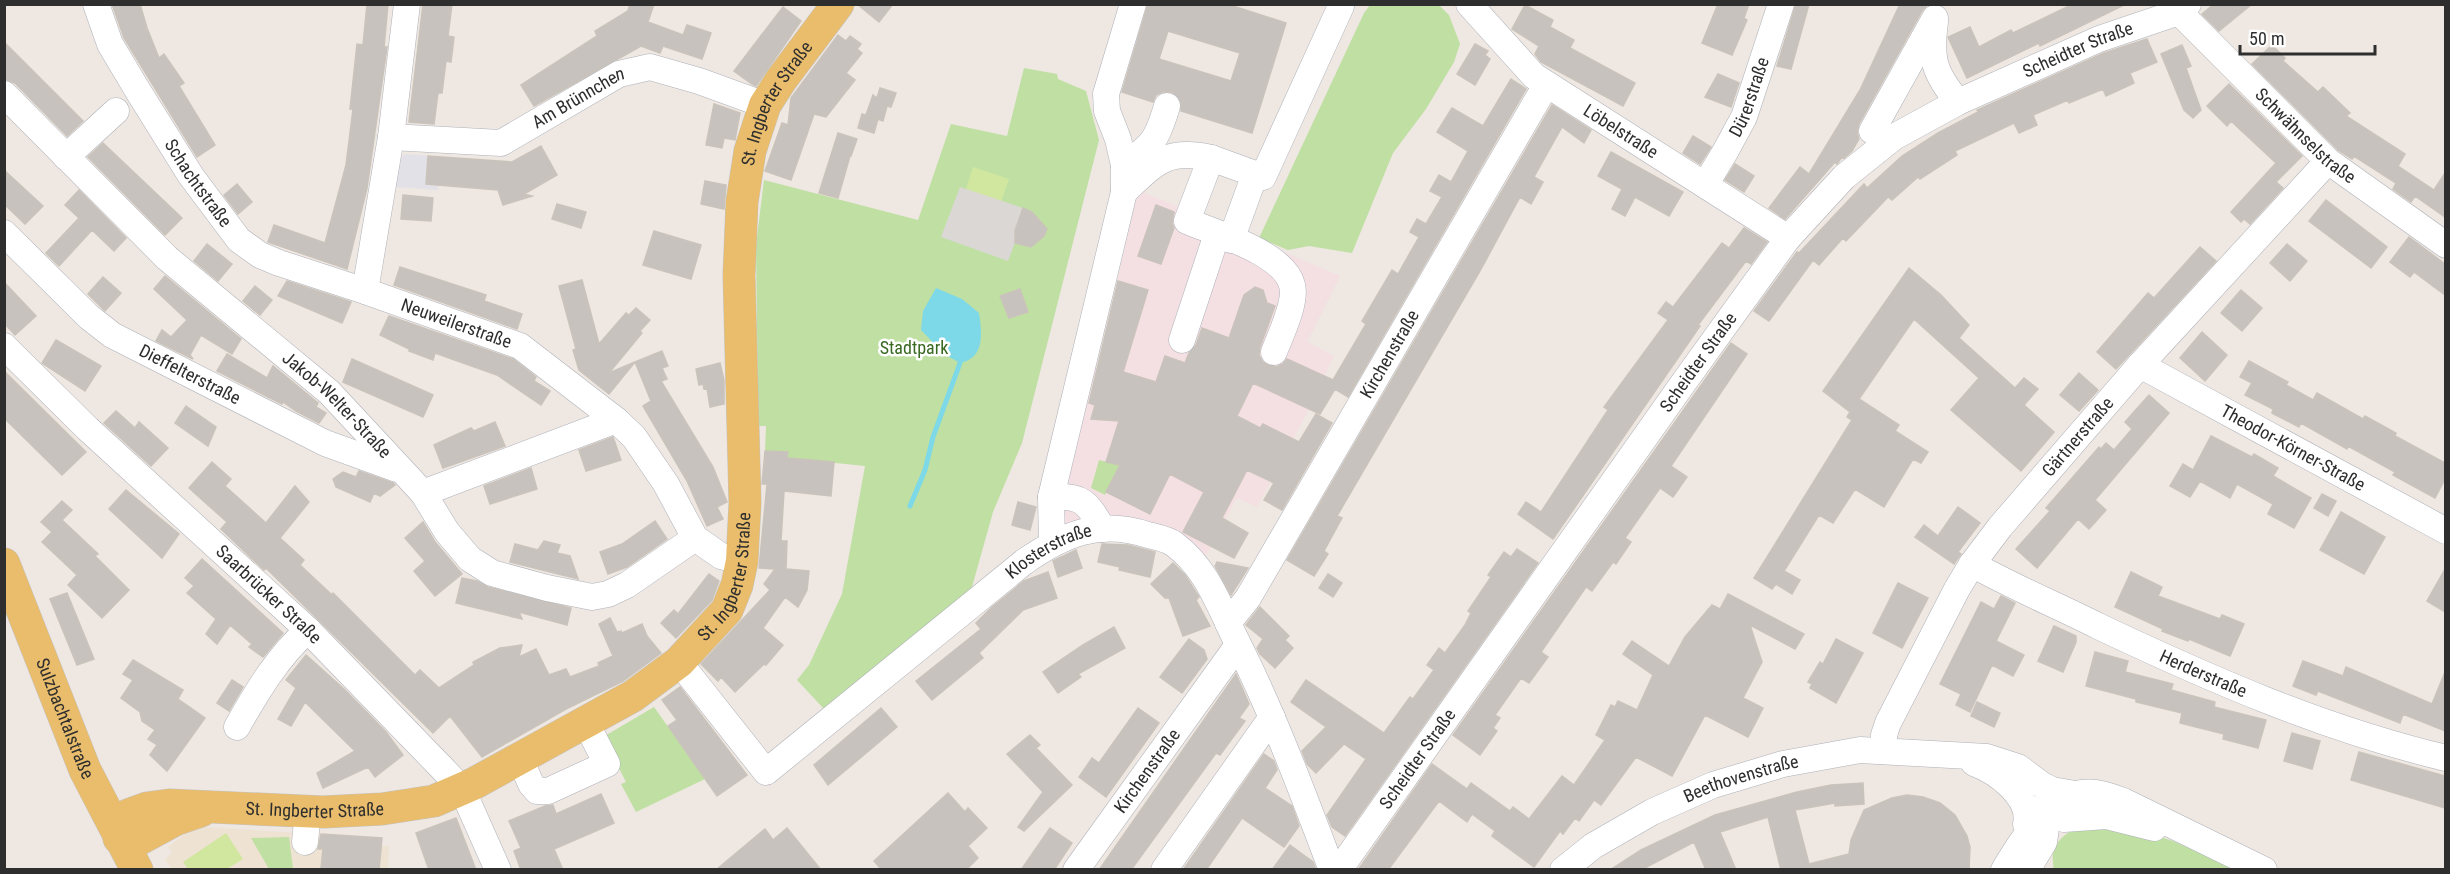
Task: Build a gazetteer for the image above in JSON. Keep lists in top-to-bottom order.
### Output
{
  "streets": {
    "main road": ["St. Ingberter Straße", "Sulzbachtalstraße"],
    "street": [
      "Scheidter Straße",
      "Dürerstraße",
      "Am Brünnchen",
      "Löbelstraße",
      "Schwähnselstraße",
      "Schachtstraße",
      "Neuweilerstraße",
      "Kirchenstraße",
      "Dieffelterstraße",
      "Jakob-Welter-Straße",
      "Gärtnerstraße",
      "Theodor-Körner-Straße",
      "Klosterstraße",
      "Saarbrücker Straße",
      "Herderstraße",
      "Beethovenstraße"
    ]
  },
  "crossings": [
    ["Scheidter Straße", "Löbelstraße"],
    ["Scheidter Straße", "Schwähnselstraße"],
    ["Dürerstraße", "Löbelstraße"],
    ["Am Brünnchen", "St. Ingberter Straße"],
    ["St. Ingberter Straße", "Neuweilerstraße"],
    ["St. Ingberter Straße", "Klosterstraße"],
    ["St. Ingberter Straße", "Saarbrücker Straße"],
    ["St. Ingberter Straße", "Sulzbachtalstraße"],
    ["Löbelstraße", "Kirchenstraße"],
    ["Schwähnselstraße", "Gärtnerstraße"],
    ["Schachtstraße", "Neuweilerstraße"],
    ["Neuweilerstraße", "Jakob-Welter-Straße"],
    ["Kirchenstraße", "Klosterstraße"],
    ["Dieffelterstraße", "Jakob-Welter-Straße"],
    ["Gärtnerstraße", "Theodor-Körner-Straße"],
    ["Gärtnerstraße", "Herderstraße"],
    ["Gärtnerstraße", "Beethovenstraße"]
  ],
  "parks": ["Stadtpark"],
  "scale_bar": "50 m"
}
